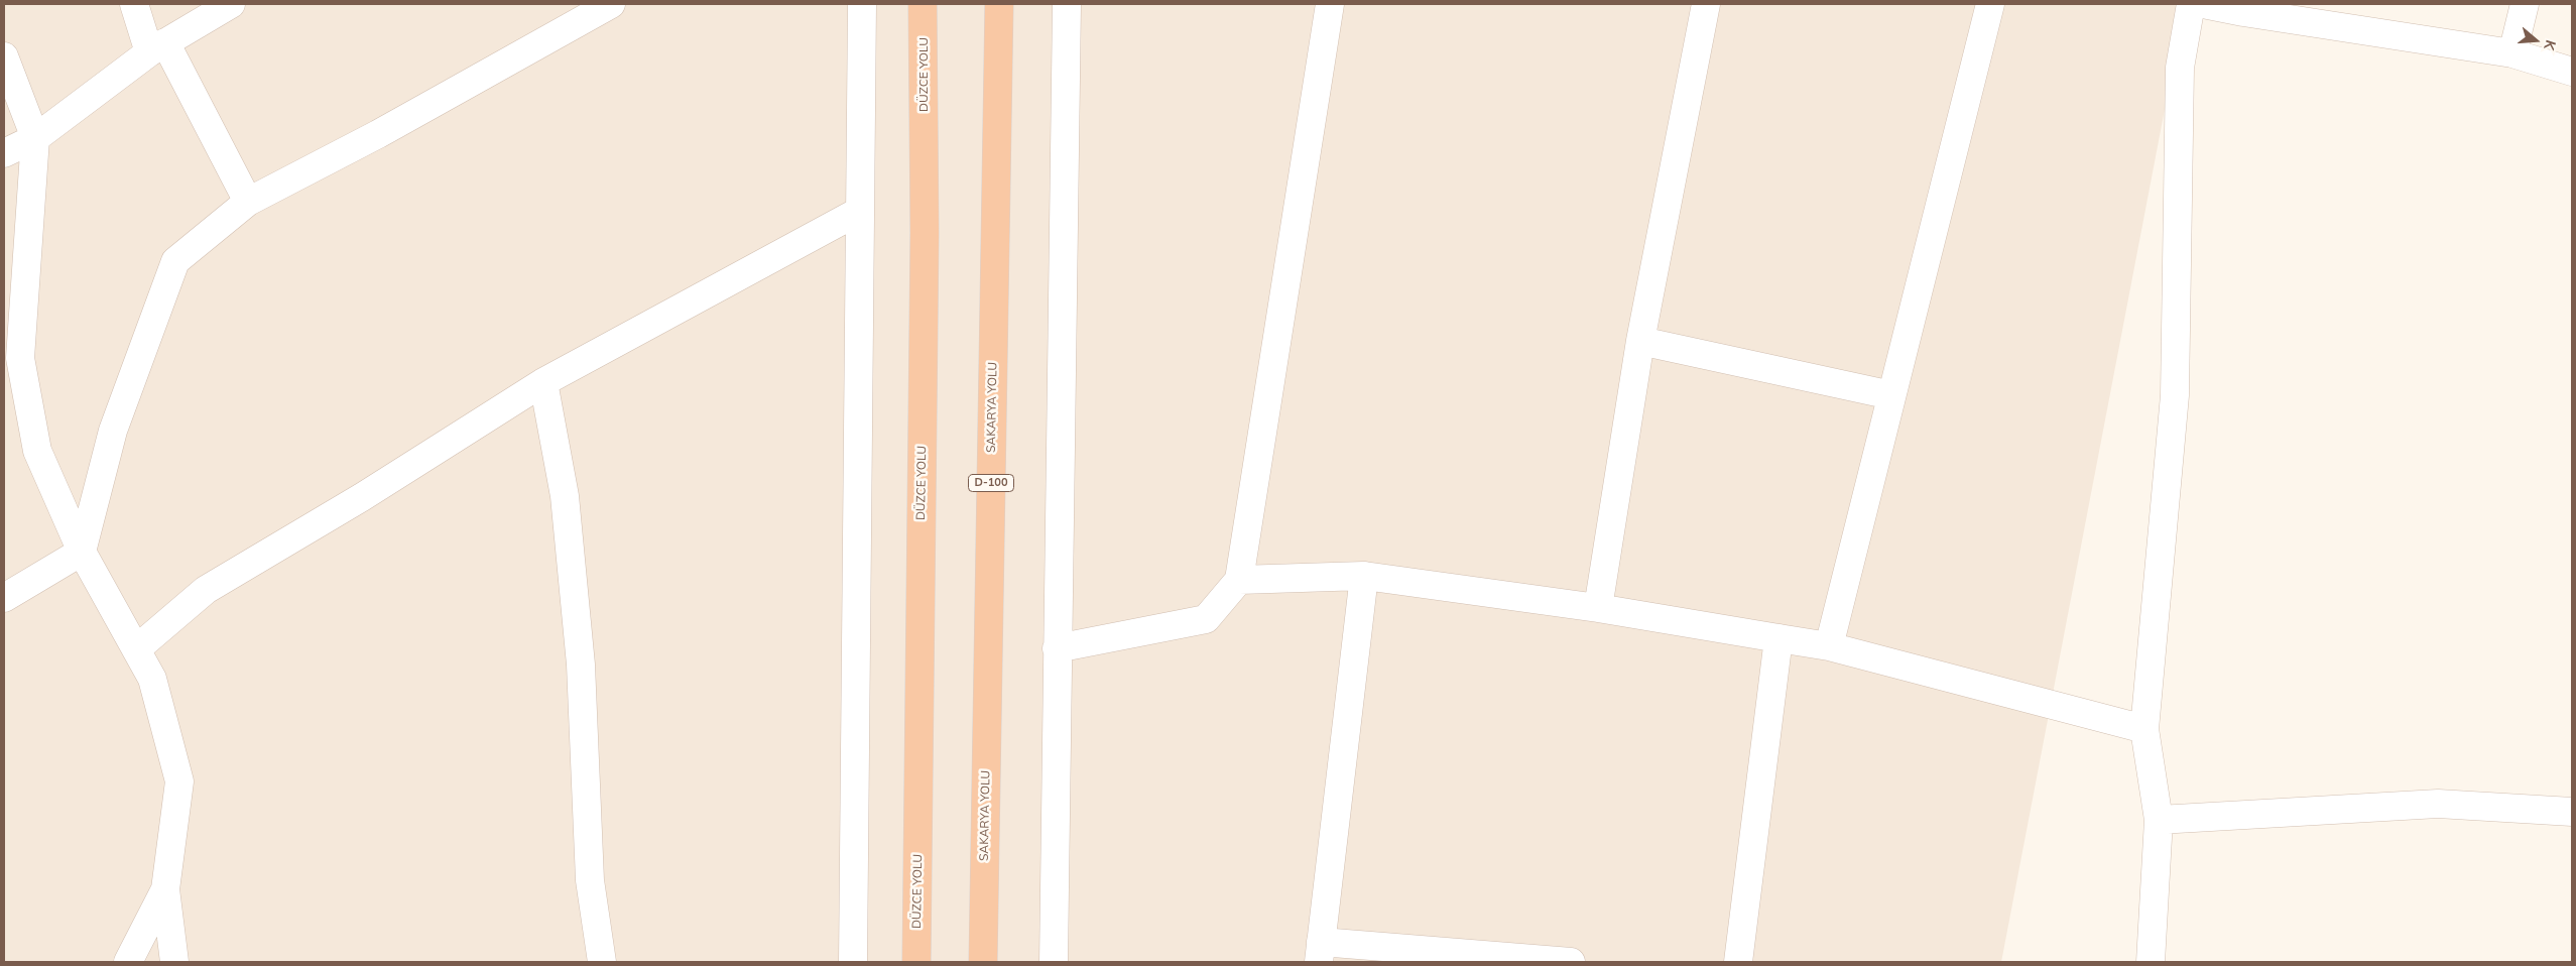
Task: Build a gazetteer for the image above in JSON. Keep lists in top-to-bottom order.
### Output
{
  "streets": {
    "highway": ["DÜZCE YOLU", "SAKARYA YOLU", "D-100"]
  },
  "north": "right"
}
